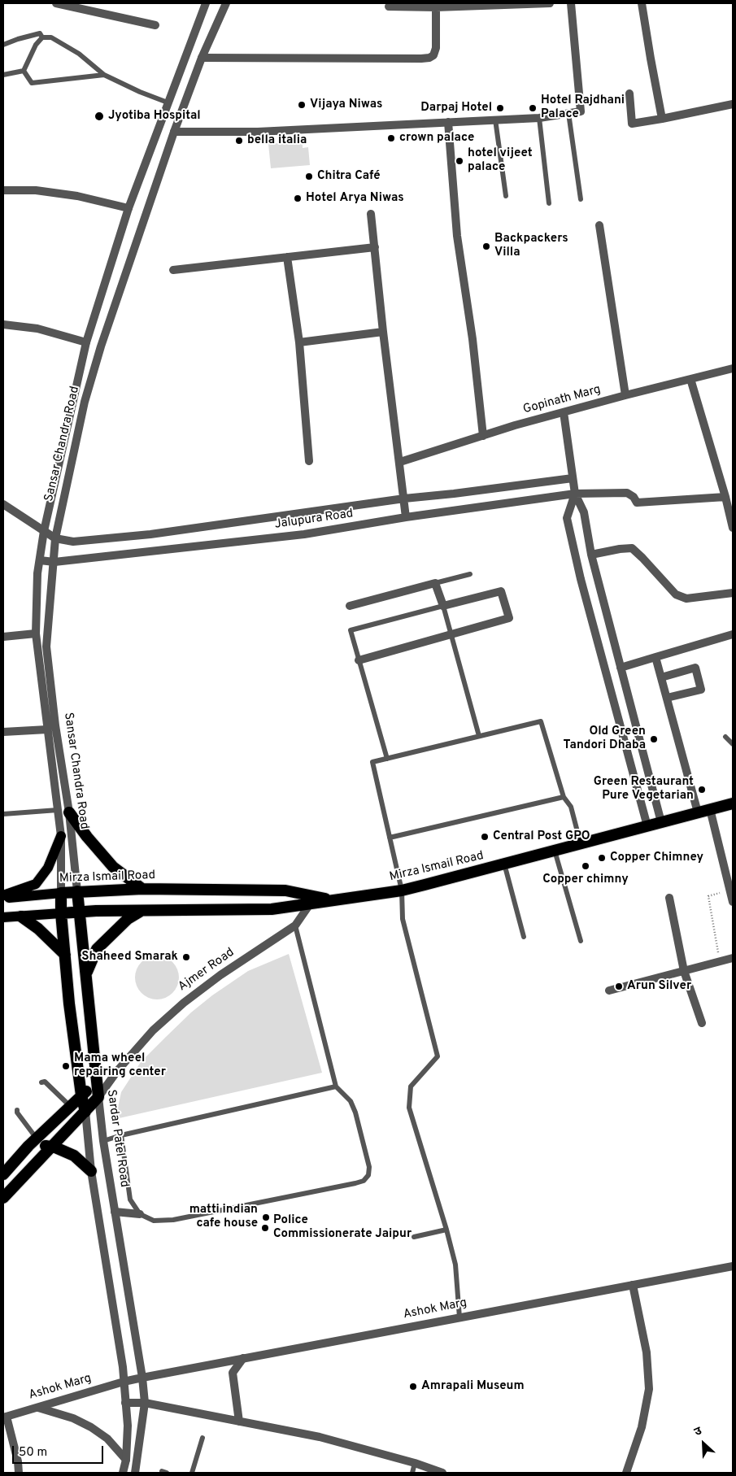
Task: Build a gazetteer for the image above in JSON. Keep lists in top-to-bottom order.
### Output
{
  "streets": {
    "highway": ["Sansar Chandra Road", "Mirza Ismail Road", "Sardar Patel Road"],
    "street": [
      "Gopinath Marg",
      "Jalupura Road",
      "Ajmer Road",
      "Ashok Marg"
    ]
  },
  "crossings": [
    ["Sansar Chandra Road", "Jalupura Road"],
    ["Sansar Chandra Road", "Mirza Ismail Road"],
    ["Sansar Chandra Road", "Sardar Patel Road"],
    ["Mirza Ismail Road", "Ajmer Road"],
    ["Mirza Ismail Road", "Sardar Patel Road"],
    ["Ajmer Road", "Sardar Patel Road"],
    ["Sardar Patel Road", "Ashok Marg"]
  ],
  "places": [
    "Vijaya Niwas",
    "Darpaj Hotel",
    "Hotel Rajdhani Palace",
    "Jyotiba Hospital",
    "crown palace",
    "bella italia",
    "hotel vijeet palace",
    "Chitra Café",
    "Hotel Arya Niwas",
    "Backpackers Villa",
    "Old Green Tandori Dhaba",
    "Green Restaurant Pure Vegetarian",
    "Central Post GPO",
    "Copper Chimney",
    "Copper chimny",
    "Shaheed Smarak",
    "Arun Silver",
    "Mama wheel repairing center",
    "matti indian cafe house",
    "Police Commissionerate Jaipur",
    "Amrapali Museum"
  ],
  "scale_bar": "50 m",
  "north": "top left"
}
